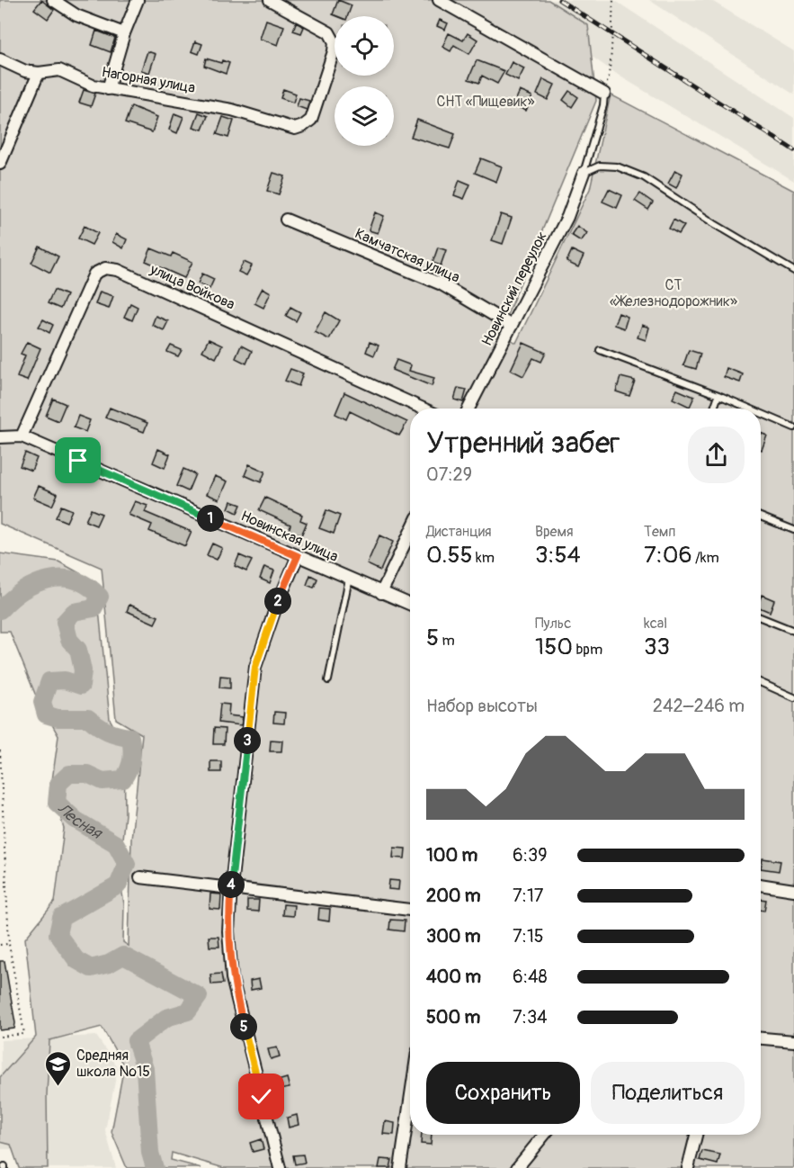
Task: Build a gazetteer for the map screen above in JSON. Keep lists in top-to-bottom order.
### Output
{
  "streets": {
    "street": [
      "Нагорная улица",
      "Камчатская улица",
      "улица Войкова",
      "Новинский переулок",
      "Новинская улица"
    ]
  },
  "crossings": [
    ["Камчатская улица", "Новинский переулок"],
    ["улица Войкова", "Новинская улица"]
  ],
  "water": ["Лесная"],
  "parks": ["СНТ «Пищевик»", "СТ «Железнодорожник»"],
  "places": {
    "school or university": ["Средняя школа №15"]
  },
  "page": {
    "heading": ["Утренний забег", "07:29"],
    "stats": [
      ["Дистанция", "0.55 km"],
      ["Время", "3:54"],
      ["Темп", "7:06 /km"],
      ["5 m"],
      ["Пульс", "150 bpm"],
      ["kcal", "33"]
    ],
    "pins": [
      "1",
      "2",
      "3",
      "4",
      "5"
    ],
    "chart": ["Набор высоты", "242–246 m"],
    "list": [
      {
        "name": "100 m",
        "note": "6:39"
      },
      {
        "name": "200 m",
        "note": "7:17"
      },
      {
        "name": "300 m",
        "note": "7:15"
      },
      {
        "name": "400 m",
        "note": "6:48"
      },
      {
        "name": "500 m",
        "note": "7:34"
      }
    ],
    "buttons": ["Сохранить", "Поделиться"]
  }
}
